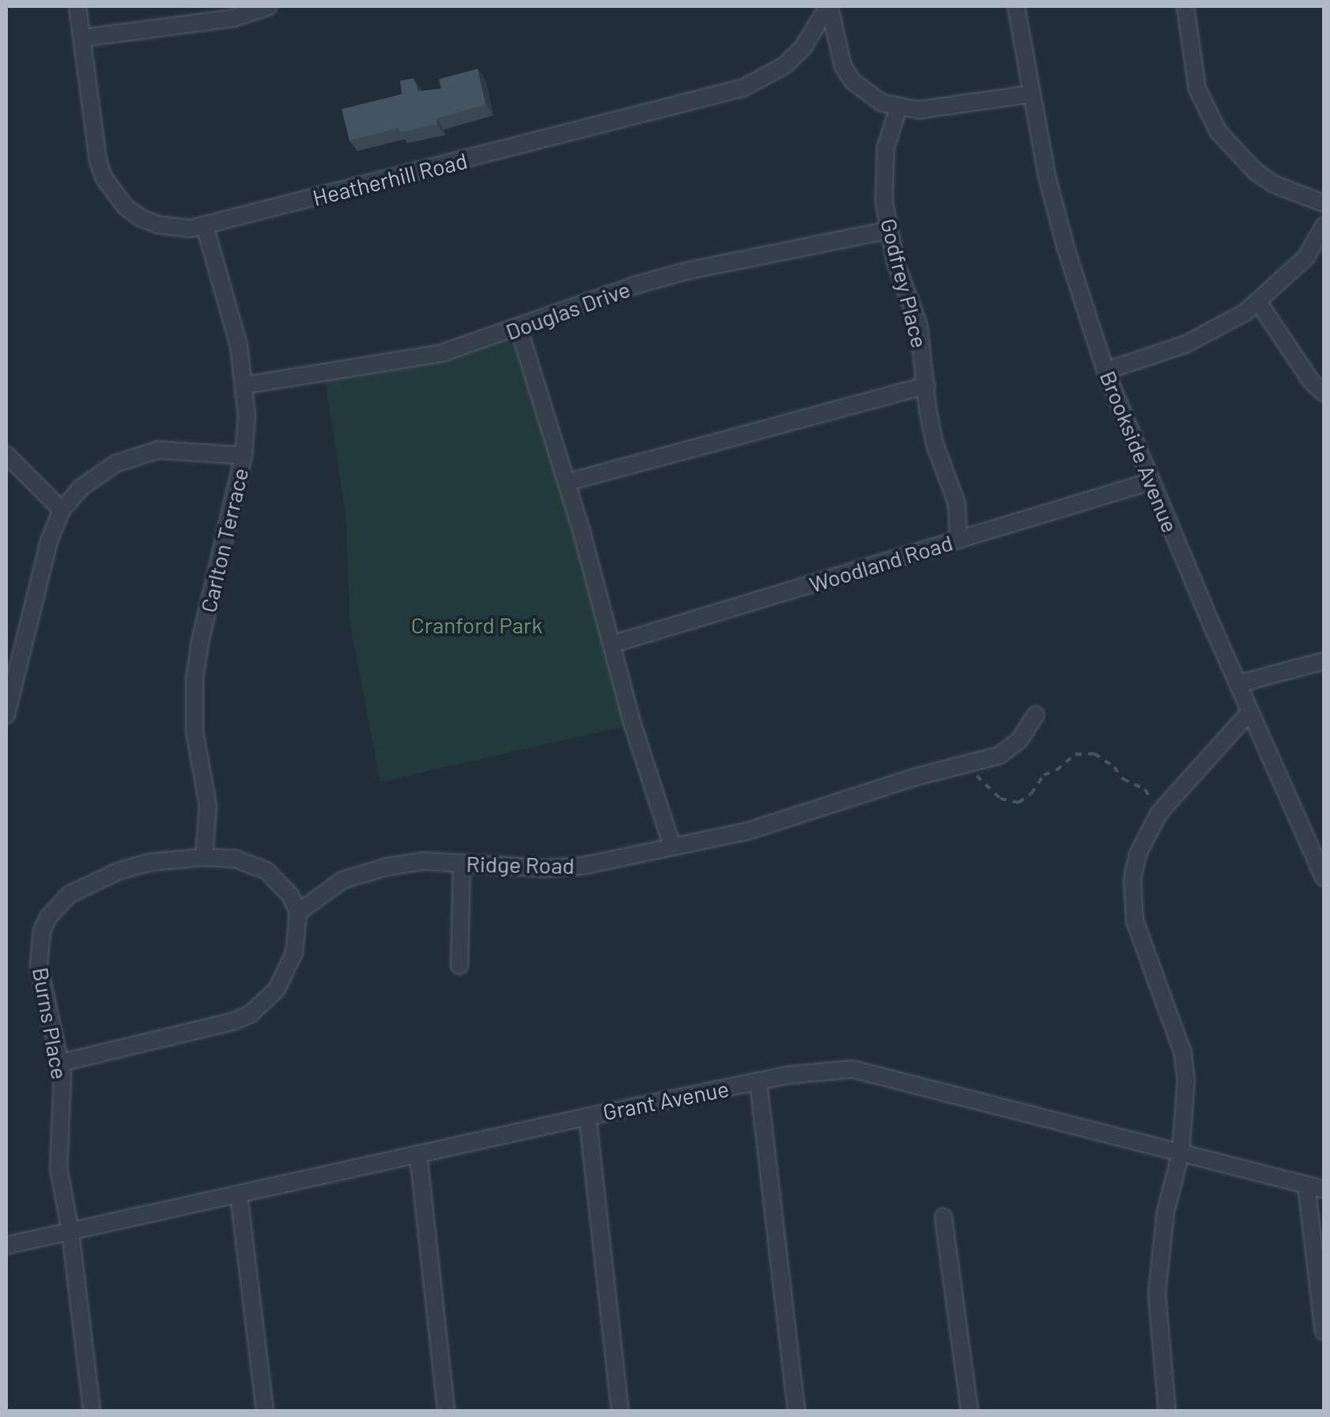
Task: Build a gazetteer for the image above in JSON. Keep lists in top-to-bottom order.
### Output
{
  "streets": {
    "street": [
      "Heatherhill Road",
      "Godfrey Place",
      "Douglas Drive",
      "Brookside Avenue",
      "Carlton Terrace",
      "Woodland Road",
      "Ridge Road",
      "Burns Place",
      "Grant Avenue"
    ]
  },
  "crossings": [
    ["Heatherhill Road", "Carlton Terrace"],
    ["Godfrey Place", "Douglas Drive"],
    ["Godfrey Place", "Woodland Road"],
    ["Douglas Drive", "Carlton Terrace"],
    ["Brookside Avenue", "Woodland Road"],
    ["Carlton Terrace", "Ridge Road"],
    ["Carlton Terrace", "Burns Place"],
    ["Ridge Road", "Burns Place"],
    ["Burns Place", "Grant Avenue"]
  ],
  "parks": ["Cranford Park"]
}
